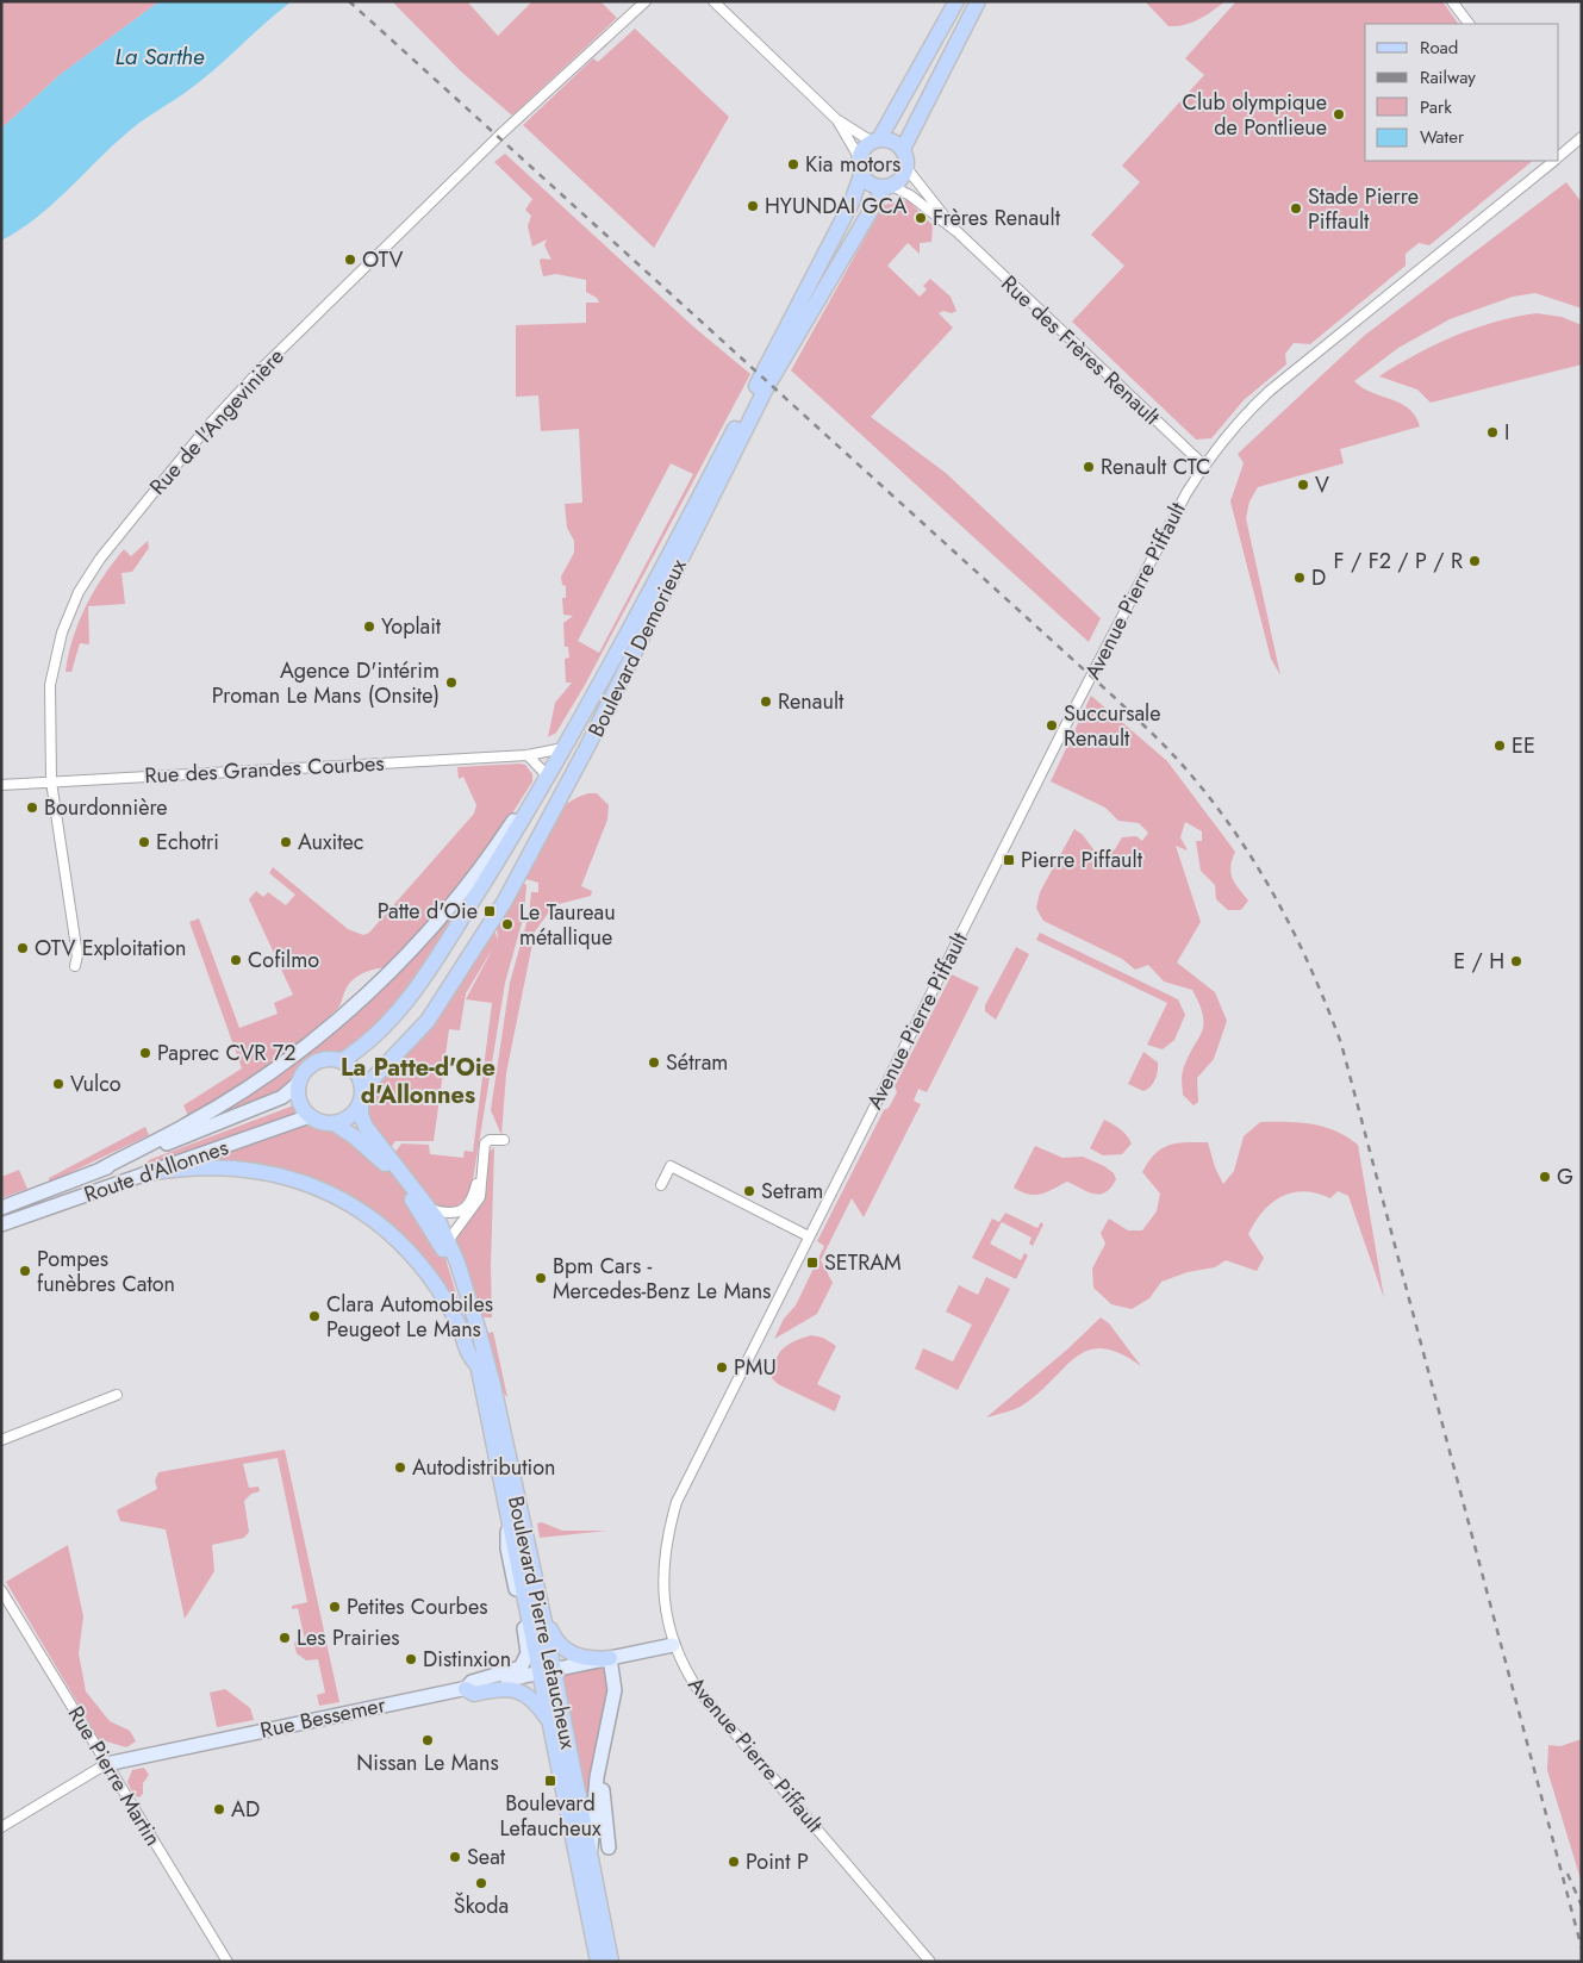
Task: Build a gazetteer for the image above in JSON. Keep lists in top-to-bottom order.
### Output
{
  "streets": {
    "main road": [
      "Boulevard Demorieux",
      "Route d'Allonnes",
      "Boulevard Pierre Lefaucheux",
      "Rue Bessemer"
    ],
    "street": [
      "Rue des Frères Renault",
      "Rue de l'Angevinière",
      "Avenue Pierre Piffault",
      "Rue des Grandes Courbes",
      "Rue Pierre Martin"
    ]
  },
  "crossings": [
    ["Rue des Frères Renault", "Avenue Pierre Piffault"],
    ["Rue des Frères Renault", "Boulevard Demorieux"],
    ["Rue de l'Angevinière", "Rue des Grandes Courbes"],
    ["Avenue Pierre Piffault", "Rue Bessemer"],
    ["Boulevard Demorieux", "Route d'Allonnes"],
    ["Boulevard Demorieux", "Boulevard Pierre Lefaucheux"],
    ["Route d'Allonnes", "Boulevard Pierre Lefaucheux"],
    ["Boulevard Pierre Lefaucheux", "Rue Bessemer"],
    ["Rue Bessemer", "Rue Pierre Martin"]
  ],
  "districts": ["La Patte-d'Oie d'Allonnes"],
  "water": ["La Sarthe"],
  "places": {
    "other": [
      "Club olympique de Pontlieue",
      "Kia motors",
      "HYUNDAI GCA",
      "Stade Pierre Piffault",
      "Frères Renault",
      "OTV",
      "I",
      "Renault CTC",
      "V",
      "F / F2 / P / R",
      "D",
      "Yoplait",
      "Agence D'intérim Proman Le Mans (Onsite)",
      "Renault",
      "Succursale Renault",
      "EE",
      "Bourdonnière",
      "Echotri",
      "Auxitec",
      "Le Taureau métallique",
      "OTV Exploitation",
      "Cofilmo",
      "E / H",
      "Paprec CVR 72",
      "Sétram",
      "Vulco",
      "G",
      "Setram",
      "Pompes funèbres Caton",
      "Bpm Cars - Mercedes-Benz Le Mans",
      "Clara Automobiles Peugeot Le Mans",
      "PMU",
      "Autodistribution",
      "Petites Courbes",
      "Les Prairies",
      "Distinxion",
      "Nissan Le Mans",
      "AD",
      "Seat",
      "Point P",
      "Škoda"
    ],
    "transit": [
      "Pierre Piffault",
      "Patte d'Oie",
      "SETRAM",
      "Boulevard Lefaucheux"
    ]
  },
  "legend": [
    "Road",
    "Railway",
    "Park",
    "Water"
  ]
}
